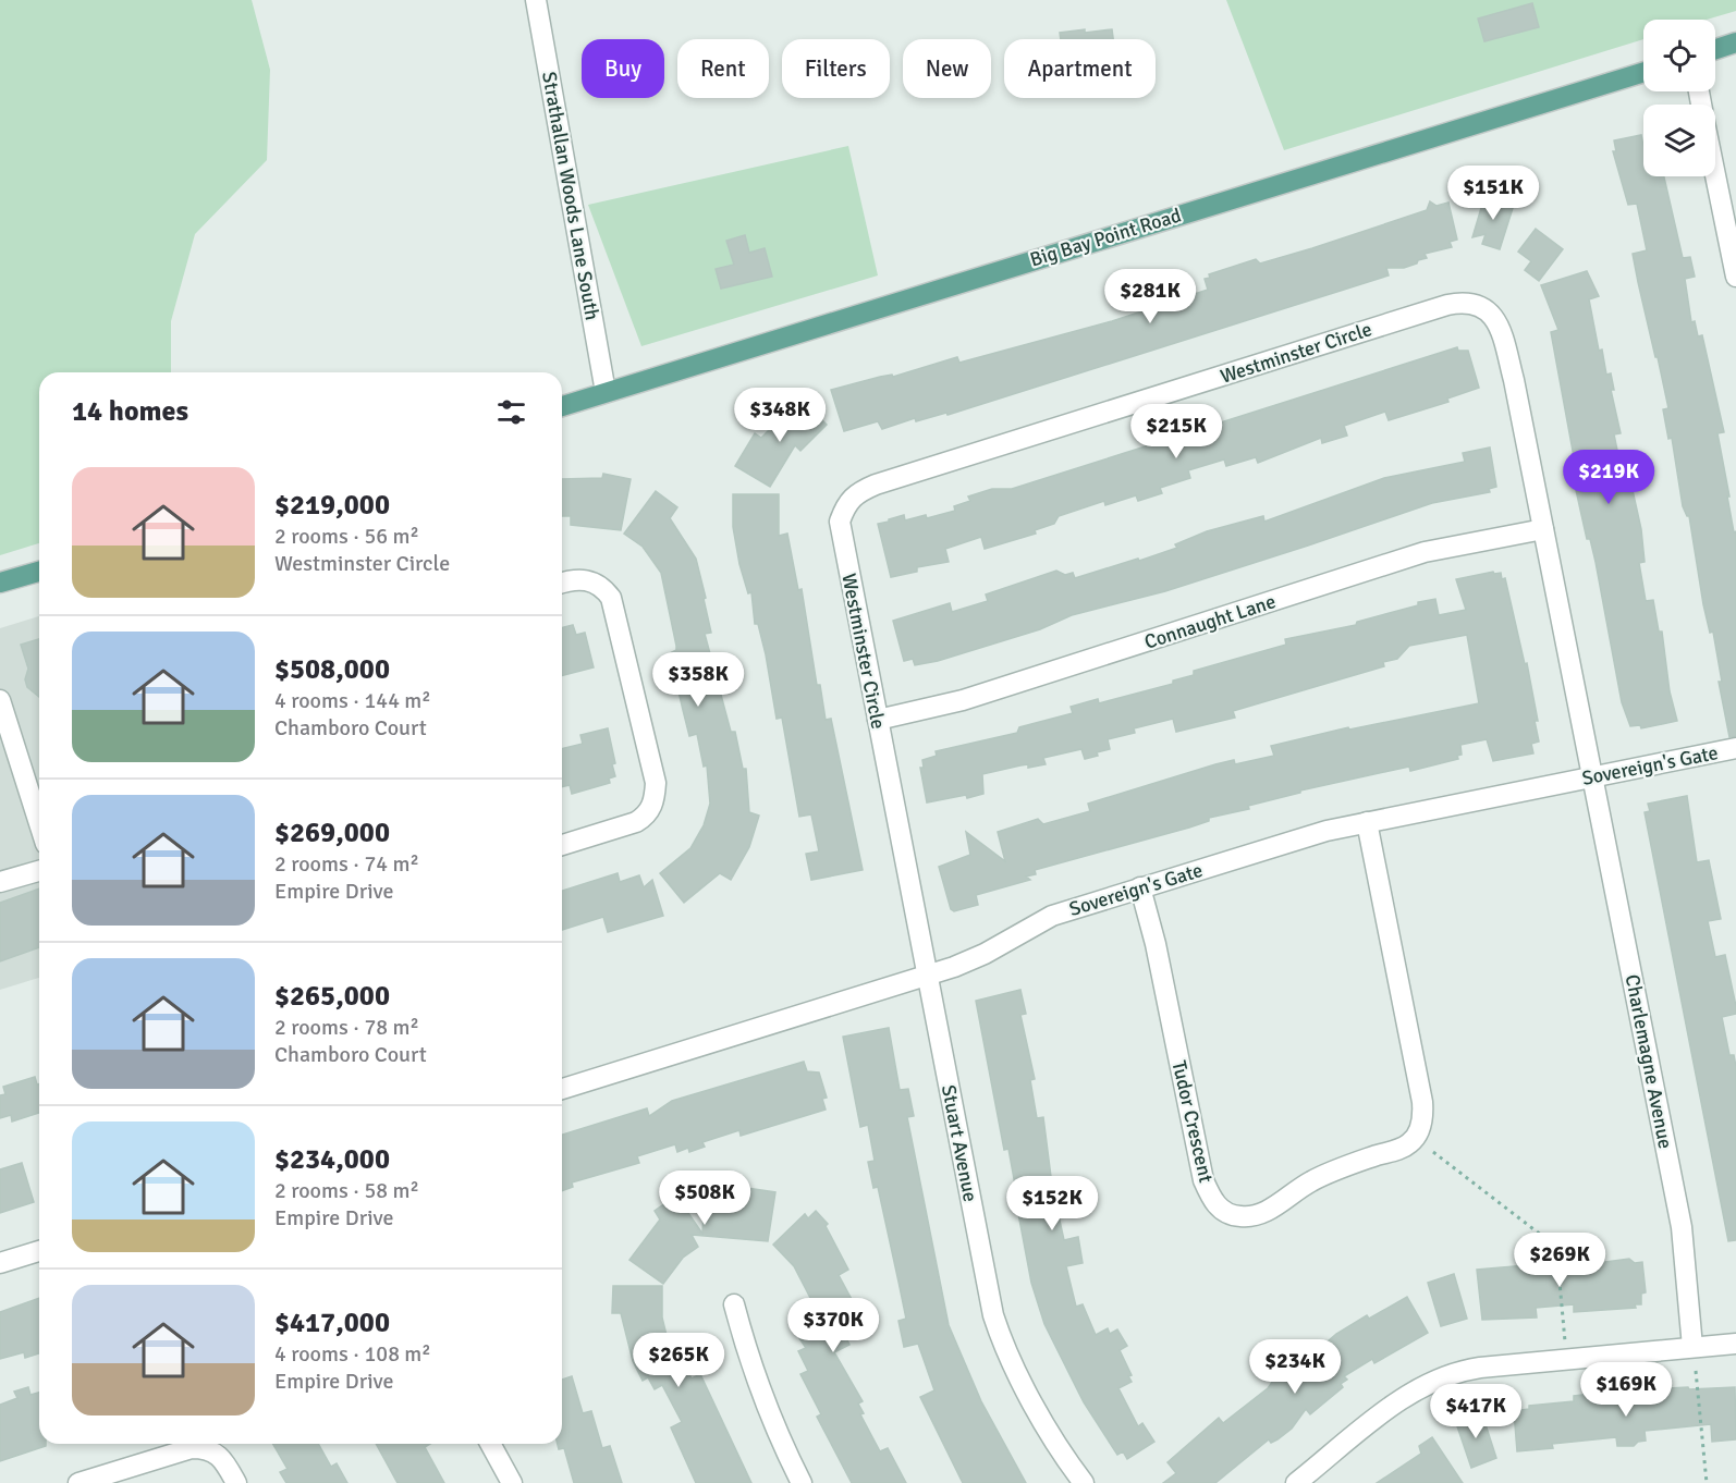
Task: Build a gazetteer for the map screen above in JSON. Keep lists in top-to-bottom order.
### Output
{
  "streets": {
    "main road": ["Big Bay Point Road"],
    "street": [
      "Strathallan Woods Lane South",
      "Westminster Circle",
      "Connaught Lane",
      "Sovereign's Gate",
      "Charlemagne Avenue",
      "Tudor Crescent",
      "Stuart Avenue"
    ]
  },
  "crossings": [
    ["Strathallan Woods Lane South", "Big Bay Point Road"],
    ["Westminster Circle", "Connaught Lane"],
    ["Westminster Circle", "Sovereign's Gate"],
    ["Westminster Circle", "Charlemagne Avenue"],
    ["Westminster Circle", "Stuart Avenue"],
    ["Sovereign's Gate", "Charlemagne Avenue"],
    ["Sovereign's Gate", "Tudor Crescent"],
    ["Sovereign's Gate", "Stuart Avenue"]
  ],
  "page": {
    "chip": [
      "Buy",
      "Rent",
      "Filters",
      "New",
      "Apartment"
    ],
    "price": [
      "$151K",
      "$281K",
      "$348K",
      "$215K",
      "$219K",
      "$358K",
      "$508K",
      "$152K",
      "$269K",
      "$370K",
      "$265K",
      "$234K",
      "$169K",
      "$417K"
    ],
    "heading": "14 homes",
    "list": [
      {
        "name": "$219,000",
        "note": "2 rooms · 56 m² · Westminster Circle"
      },
      {
        "name": "$508,000",
        "note": "4 rooms · 144 m² · Chamboro Court"
      },
      {
        "name": "$269,000",
        "note": "2 rooms · 74 m² · Empire Drive"
      },
      {
        "name": "$265,000",
        "note": "2 rooms · 78 m² · Chamboro Court"
      },
      {
        "name": "$234,000",
        "note": "2 rooms · 58 m² · Empire Drive"
      },
      {
        "name": "$417,000",
        "note": "4 rooms · 108 m² · Empire Drive"
      }
    ]
  }
}
